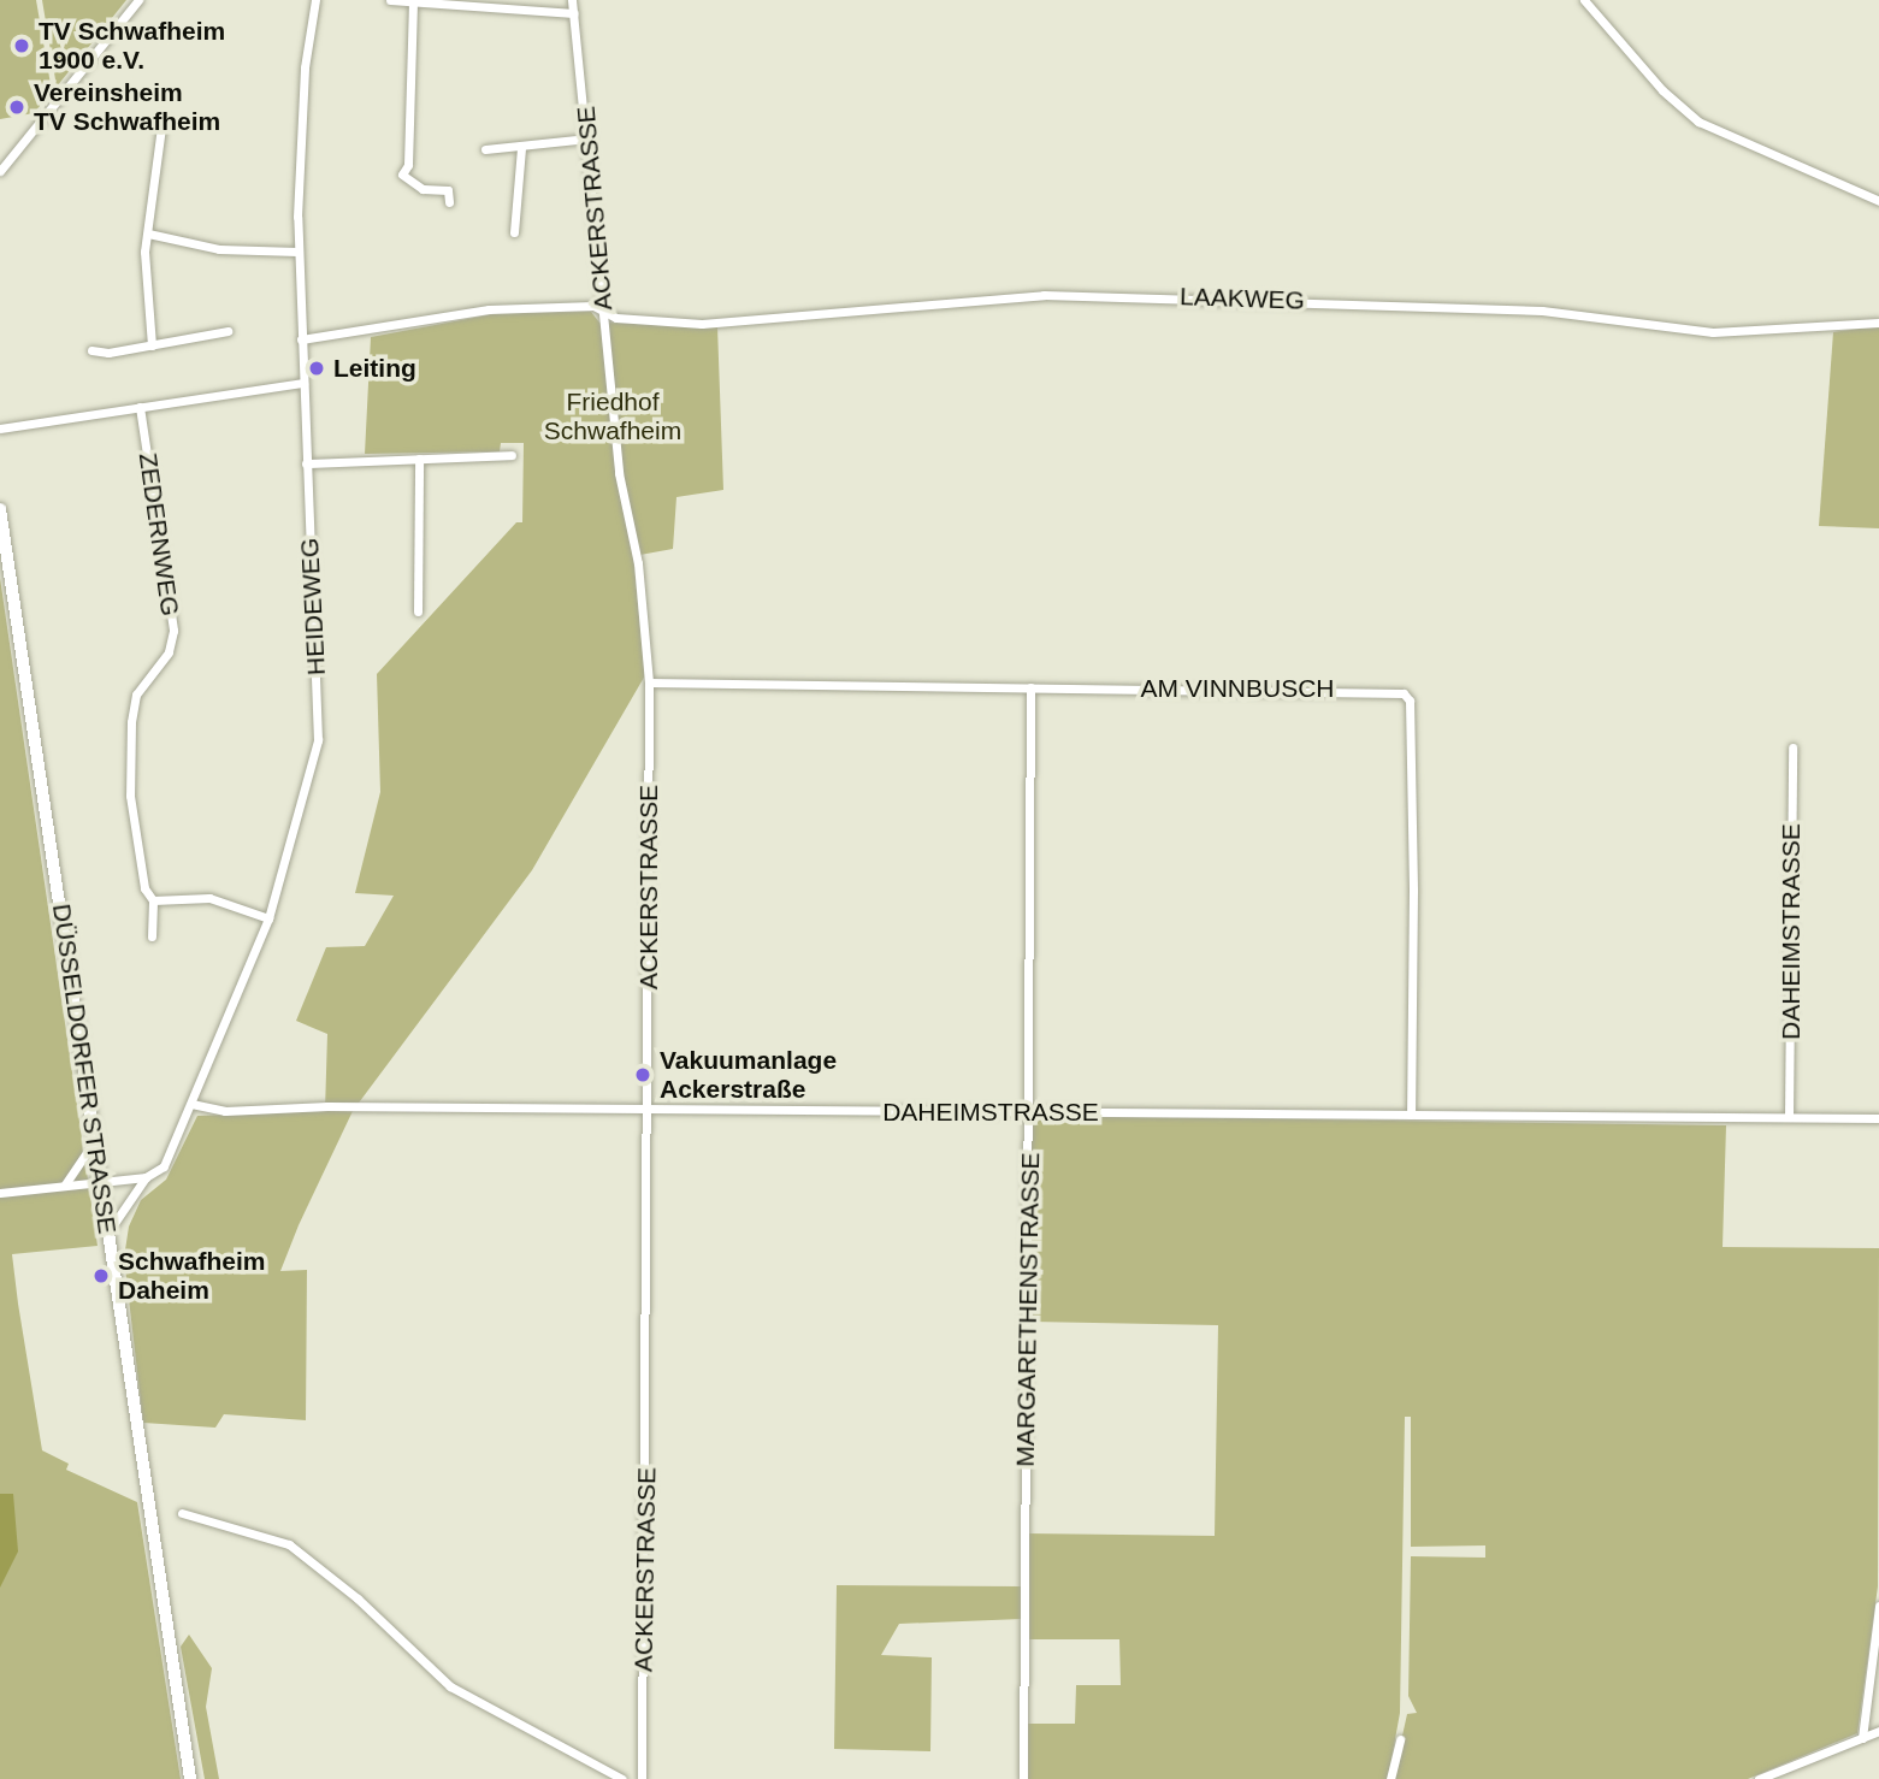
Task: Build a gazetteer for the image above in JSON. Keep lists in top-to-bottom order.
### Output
{
  "streets": {
    "main road": ["DÜSSELDORFER STRASSE"],
    "street": [
      "ACKERSTRASSE",
      "LAAKWEG",
      "ZEDERNWEG",
      "HEIDEWEG",
      "AM VINNBUSCH",
      "DAHEIMSTRASSE",
      "MARGARETHENSTRASSE"
    ]
  },
  "crossings": [
    ["ACKERSTRASSE", "LAAKWEG"],
    ["ACKERSTRASSE", "AM VINNBUSCH"],
    ["ACKERSTRASSE", "DAHEIMSTRASSE"],
    ["LAAKWEG", "HEIDEWEG"],
    ["HEIDEWEG", "DAHEIMSTRASSE"],
    ["HEIDEWEG", "DÜSSELDORFER STRASSE"],
    ["AM VINNBUSCH", "DAHEIMSTRASSE"],
    ["AM VINNBUSCH", "MARGARETHENSTRASSE"],
    ["DAHEIMSTRASSE", "MARGARETHENSTRASSE"]
  ],
  "parks": ["Friedhof Schwafheim"],
  "places": [
    "TV Schwafheim 1900 e.V.",
    "Vereinsheim TV Schwafheim",
    "Leiting",
    "Vakuumanlage Ackerstraße",
    "Schwafheim Daheim"
  ]
}
